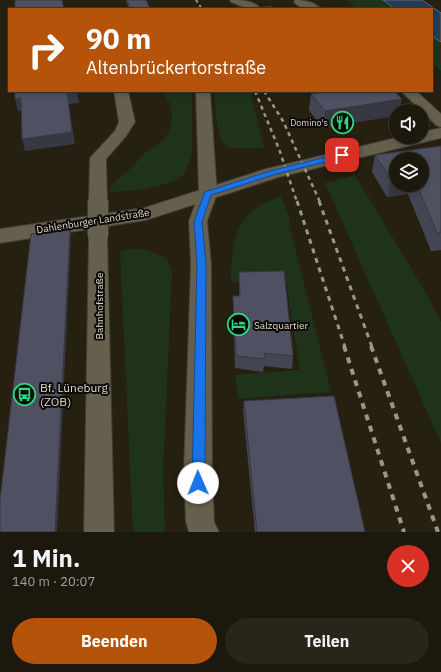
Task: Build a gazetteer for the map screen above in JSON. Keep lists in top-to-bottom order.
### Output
{
  "streets": {
    "main road": ["Dahlenburger Landstraße"],
    "street": ["Bahnhofstraße"]
  },
  "places": {
    "restaurant": ["Domino's"],
    "hotel": ["Salzquartier"],
    "bus stop": ["Bf. Lüneburg (ZOB)"]
  },
  "page": {
    "turn": ["90 m", "Altenbrückertorstraße"],
    "heading": ["1 Min.", "140 m · 20:07"],
    "buttons": ["Beenden", "Teilen"]
  }
}
